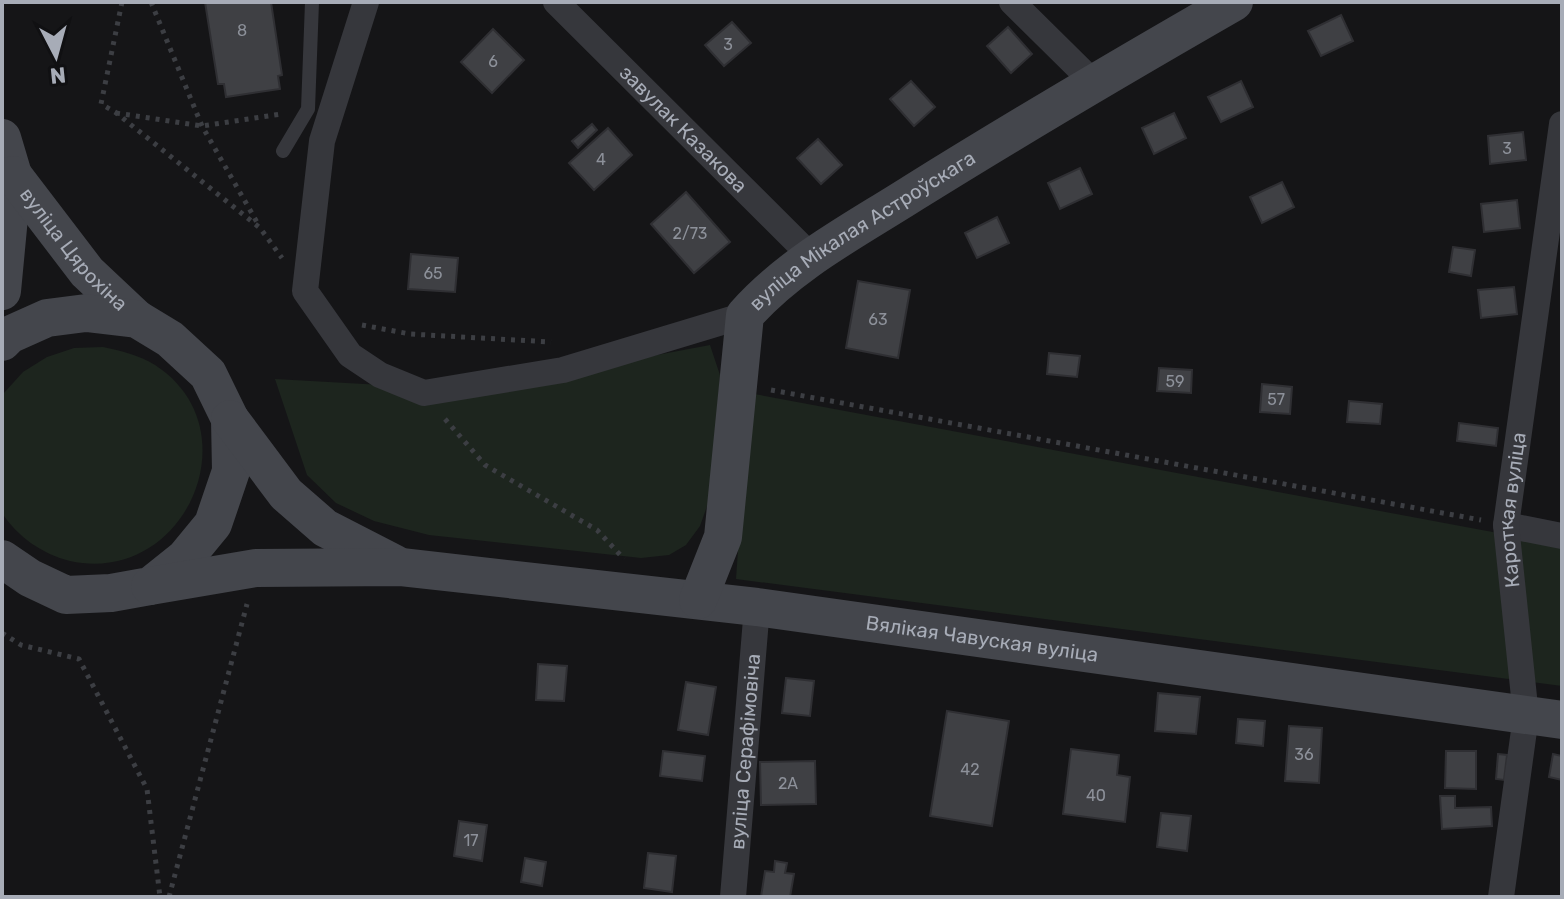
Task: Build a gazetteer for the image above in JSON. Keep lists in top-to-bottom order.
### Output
{
  "streets": {
    "main road": ["вуліца Мікалая Астроўскага", "вуліца Цярохіна", "Вялікая Чавуская вуліца"],
    "street": ["завулак Казакова", "Кароткая вуліца", "вуліца Серафімовіча"]
  },
  "crossings": [
    ["завулак Казакова", "вуліца Мікалая Астроўскага"],
    ["вуліца Мікалая Астроўскага", "Вялікая Чавуская вуліца"],
    ["Кароткая вуліца", "Вялікая Чавуская вуліца"],
    ["Вялікая Чавуская вуліца", "вуліца Серафімовіча"]
  ],
  "house_numbers": [
    "8",
    "3",
    "6",
    "3",
    "4",
    "2/73",
    "65",
    "63",
    "59",
    "57",
    "36",
    "42",
    "2А",
    "40",
    "17"
  ],
  "north": "bottom"
}
